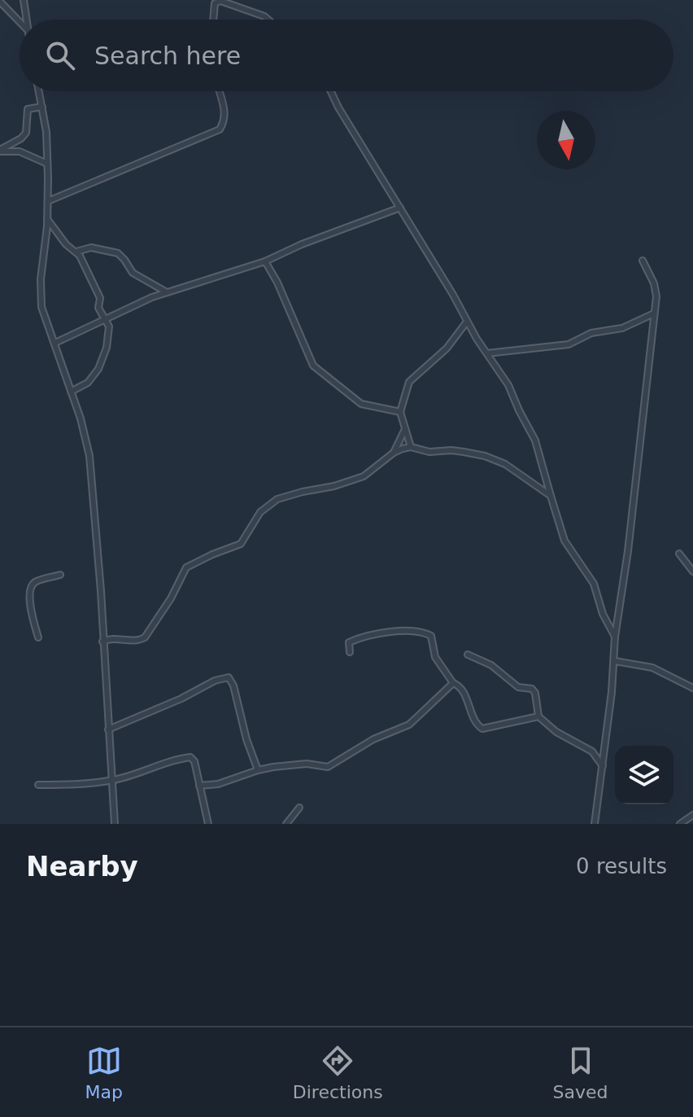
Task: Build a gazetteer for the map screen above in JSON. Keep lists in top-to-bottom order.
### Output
{
  "north": "bottom",
  "page": {
    "search": "Search here",
    "heading": ["Nearby", "0 results"],
    "nav": ["Map", "Directions", "Saved"]
  }
}
